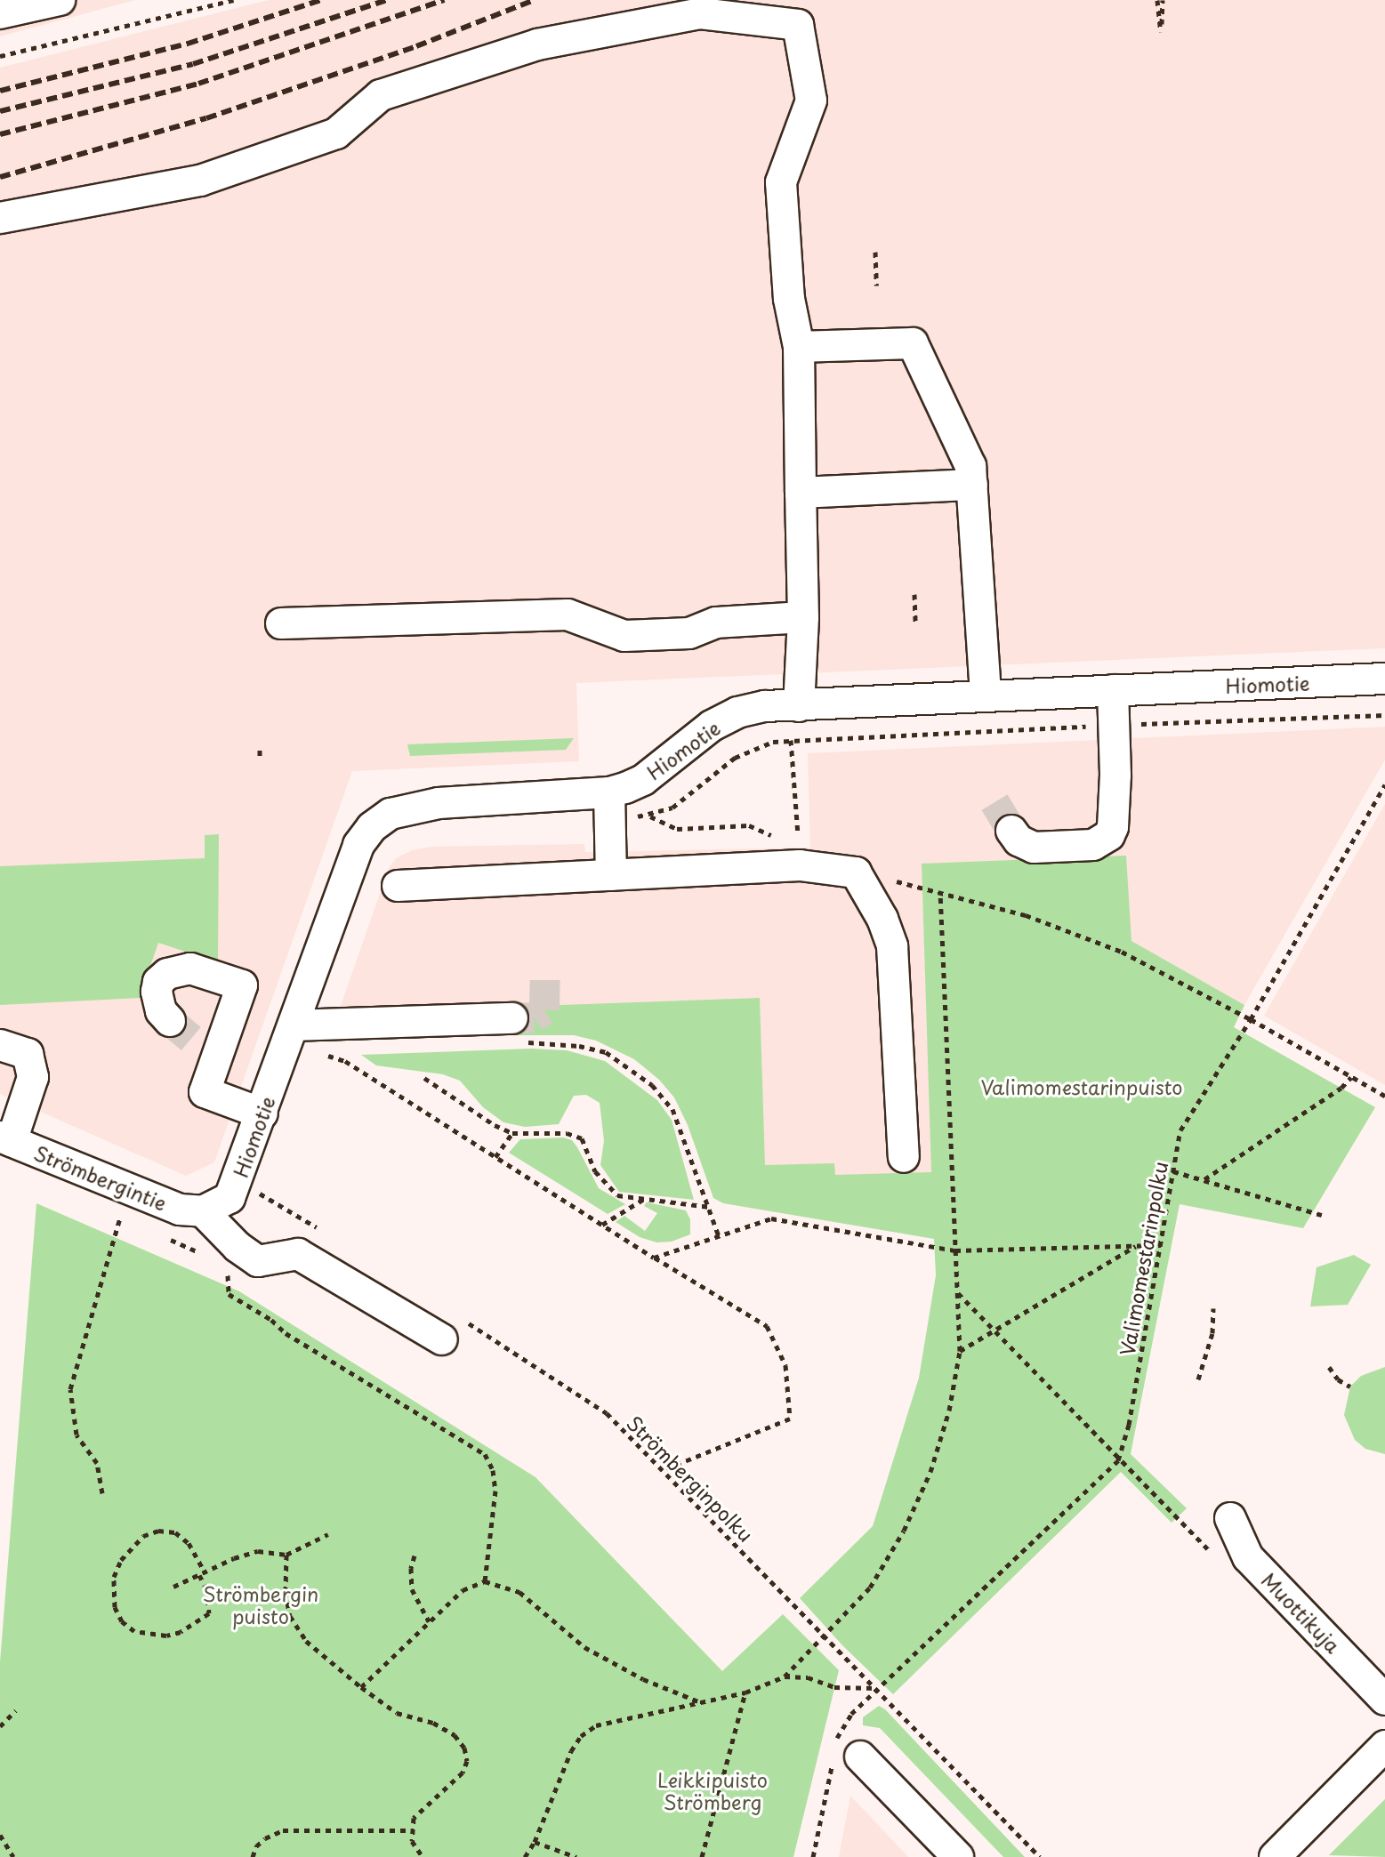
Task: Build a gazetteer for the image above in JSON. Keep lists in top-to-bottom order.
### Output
{
  "streets": {
    "street": ["Hiomotie", "Strömbergintie", "Muottikuja"],
    "path": ["Valimomestarinpolku", "Strömberginpolku"]
  },
  "crossings": [
    ["Hiomotie", "Strömbergintie"],
    ["Valimomestarinpolku", "Strömberginpolku"]
  ],
  "parks": ["Valimomestarinpuisto", "Strömbergin puisto", "Leikkipuisto Strömberg"]
}
